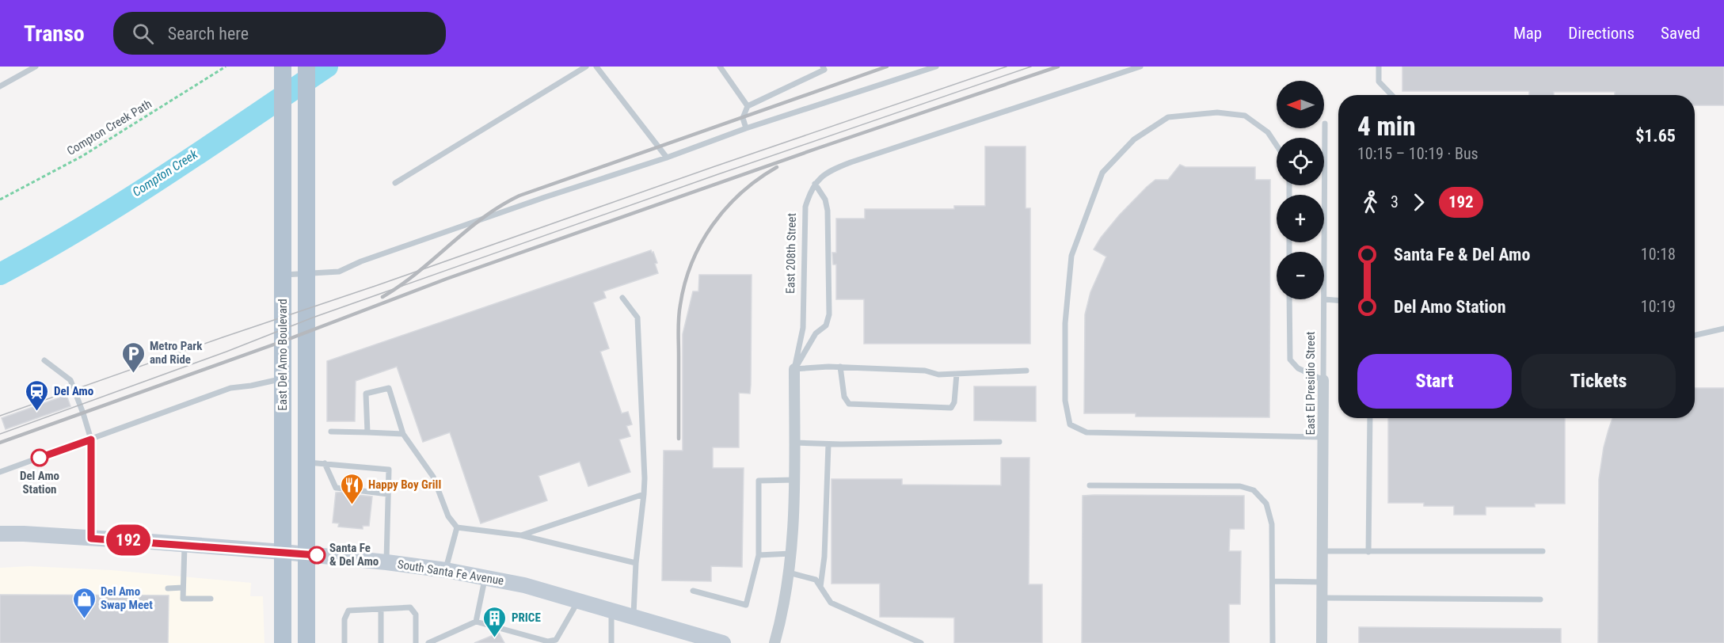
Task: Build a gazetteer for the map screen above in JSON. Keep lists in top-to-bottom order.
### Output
{
  "streets": {
    "main road": ["East Del Amo Boulevard", "South Santa Fe Avenue"],
    "street": ["East 208th Street", "East El Presidio Street"],
    "path": ["Compton Creek Path"]
  },
  "crossings": [
    ["East Del Amo Boulevard", "South Santa Fe Avenue"]
  ],
  "water": ["Compton Creek"],
  "places": {
    "parking": ["Metro Park and Ride"],
    "station": ["Del Amo"],
    "other": ["Del Amo Station", "Santa Fe & Del Amo"],
    "restaurant": ["Happy Boy Grill"],
    "shop": ["Del Amo Swap Meet"],
    "building": ["PRICE"]
  },
  "lines": ["bus line 192"],
  "north": "left",
  "page": {
    "header": "Transo",
    "search": "Search here",
    "nav": ["Map", "Directions", "Saved"],
    "on_map": "192",
    "map_buttons": ["+", "−"],
    "heading": ["4 min", "10:15 – 10:19 · Bus", "$1.65"],
    "legs": ["3", "192"],
    "list": [
      {
        "name": "Santa Fe & Del Amo",
        "value": "10:18"
      },
      {
        "name": "Del Amo Station",
        "value": "10:19"
      }
    ],
    "buttons": ["Start", "Tickets"]
  }
}
